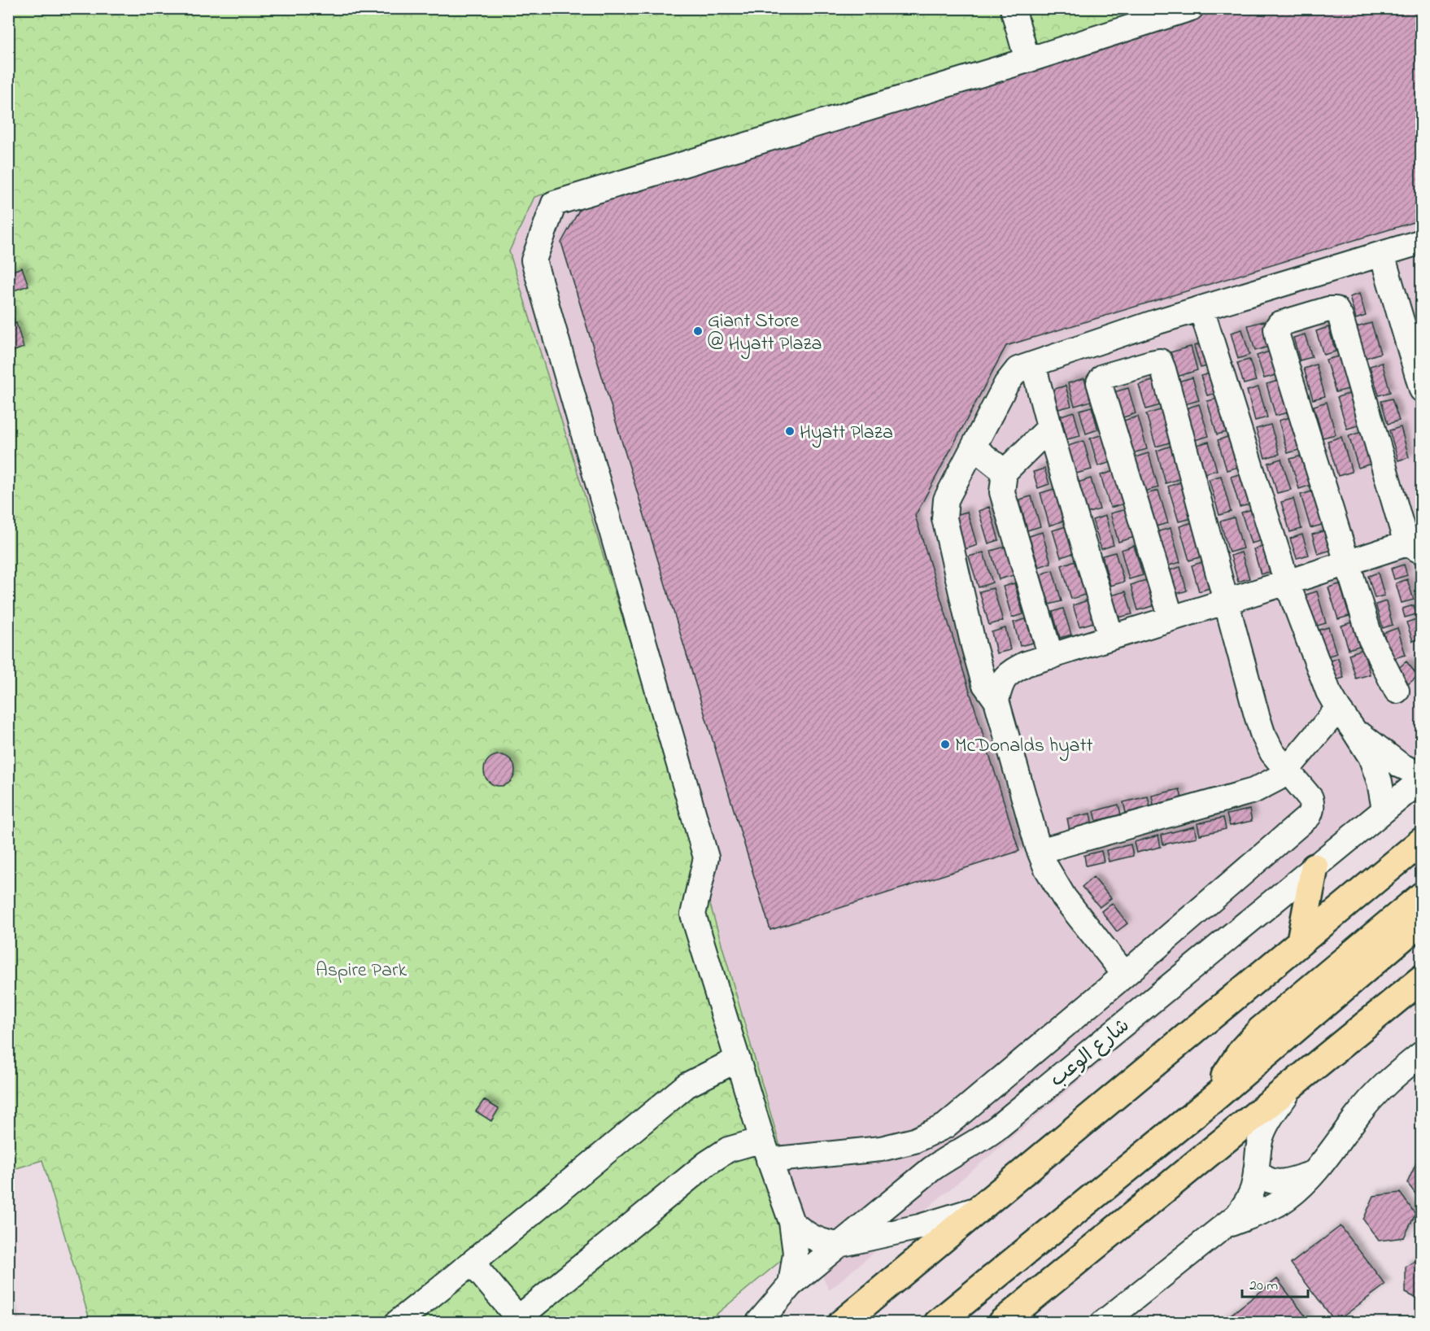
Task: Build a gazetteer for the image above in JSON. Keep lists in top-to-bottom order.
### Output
{
  "streets": {
    "street": ["شارع الوعب"]
  },
  "parks": ["Aspire Park"],
  "places": ["Giant Store @ Hyatt Plaza", "Hyatt Plaza", "McDonalds hyatt"],
  "scale_bar": "20 m"
}
